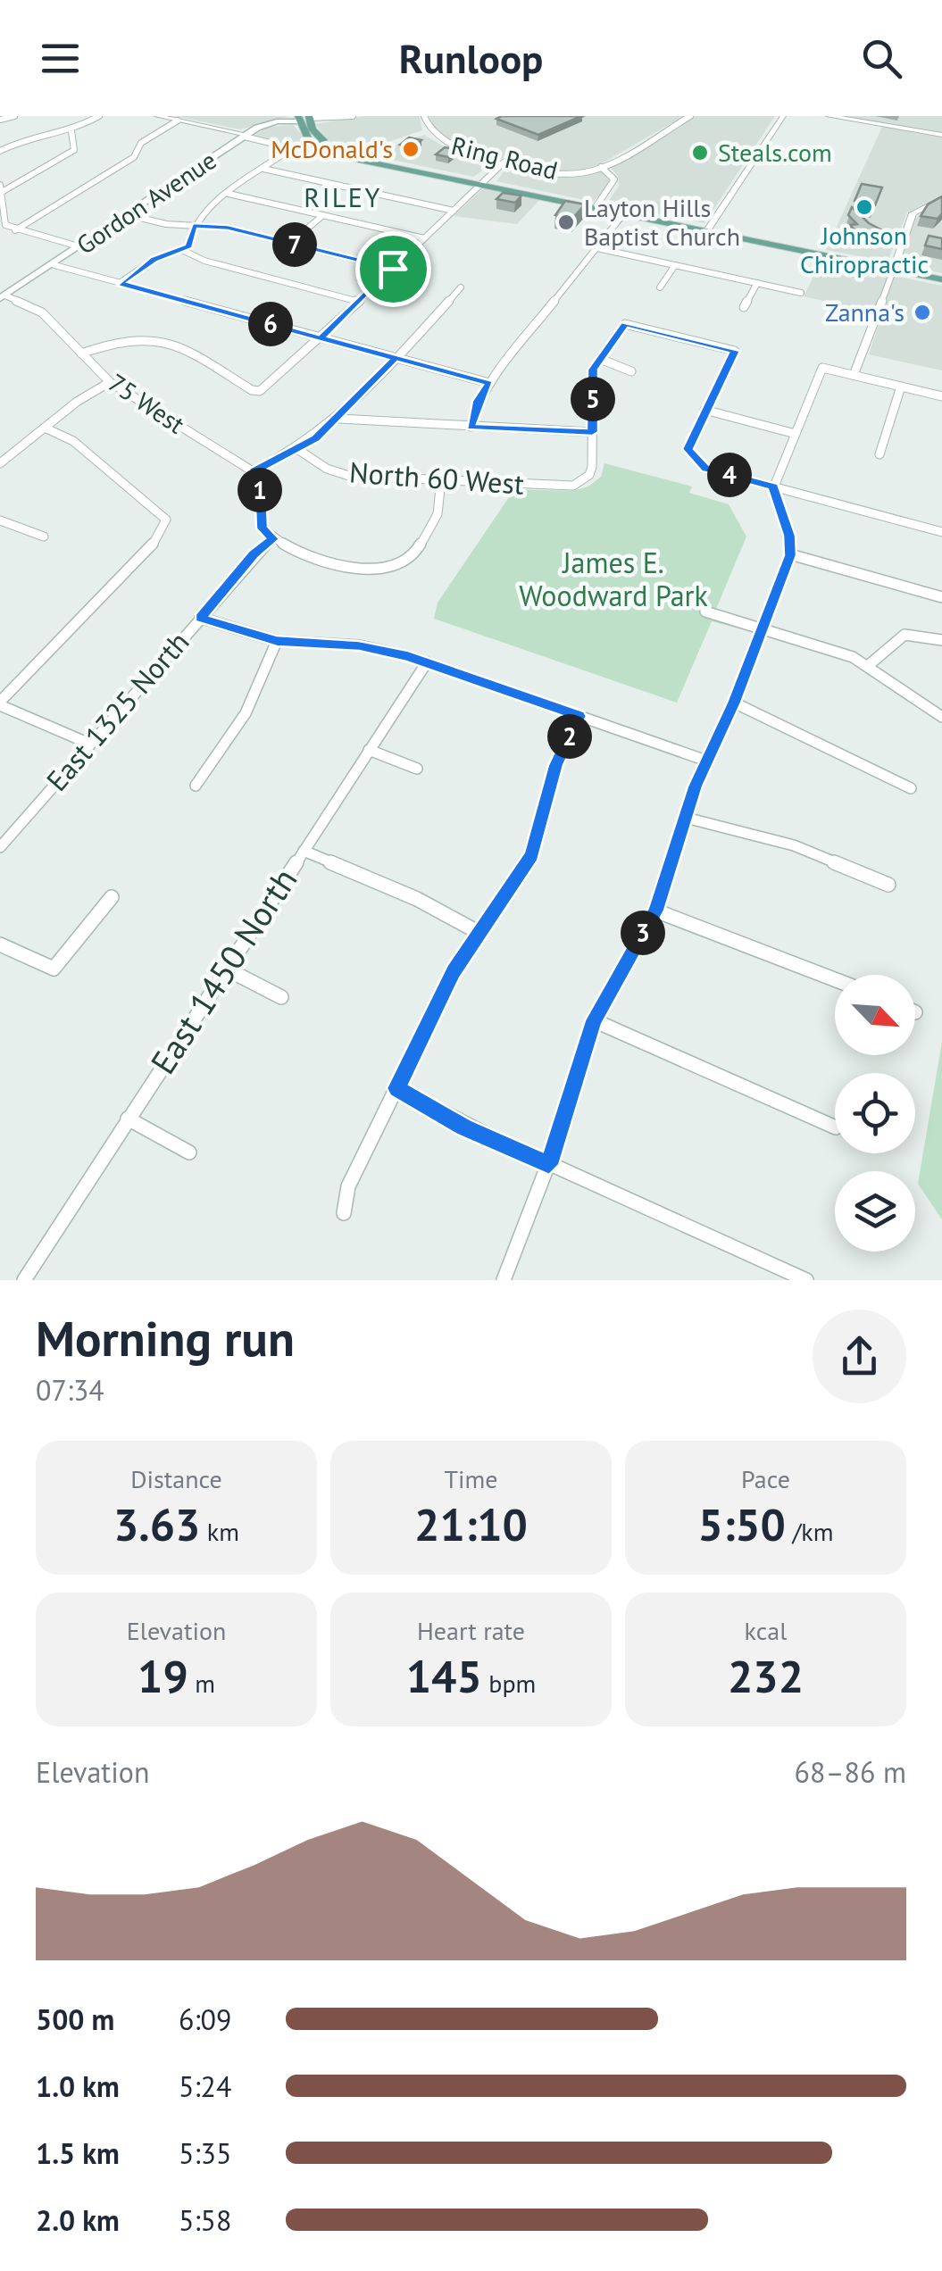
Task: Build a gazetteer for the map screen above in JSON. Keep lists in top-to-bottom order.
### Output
{
  "streets": {
    "main road": ["Gordon Avenue"],
    "street": [
      "Ring Road",
      "75 West",
      "North 60 West",
      "East 1325 North",
      "East 1450 North"
    ]
  },
  "crossings": [
    ["Gordon Avenue", "75 West"]
  ],
  "districts": ["RILEY"],
  "parks": ["James E. Woodward Park"],
  "places": [
    "McDonald's",
    "Steals.com",
    "Johnson Chiropractic",
    "Layton Hills Baptist Church",
    "Zanna's"
  ],
  "north": "bottom right",
  "page": {
    "header": "Runloop",
    "pins": [
      "7",
      "6",
      "5",
      "4",
      "1",
      "2",
      "3"
    ],
    "heading": ["Morning run", "07:34"],
    "stats": [
      ["Distance", "3.63 km"],
      ["Time", "21:10"],
      ["Pace", "5:50 /km"],
      ["Elevation", "19 m"],
      ["Heart rate", "145 bpm"],
      ["kcal", "232"]
    ],
    "chart": ["Elevation", "68–86 m"],
    "list": [
      {
        "name": "500 m",
        "note": "6:09"
      },
      {
        "name": "1.0 km",
        "note": "5:24"
      },
      {
        "name": "1.5 km",
        "note": "5:35"
      },
      {
        "name": "2.0 km",
        "note": "5:58"
      }
    ]
  }
}
